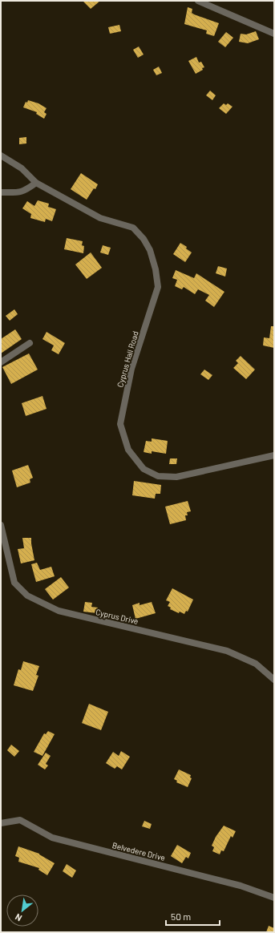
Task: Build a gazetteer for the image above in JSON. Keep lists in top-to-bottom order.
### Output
{
  "streets": {
    "street": ["Cyprus Hall Road", "Cyprus Drive", "Belvedere Drive"]
  },
  "scale_bar": "50 m",
  "north": "bottom left"
}
